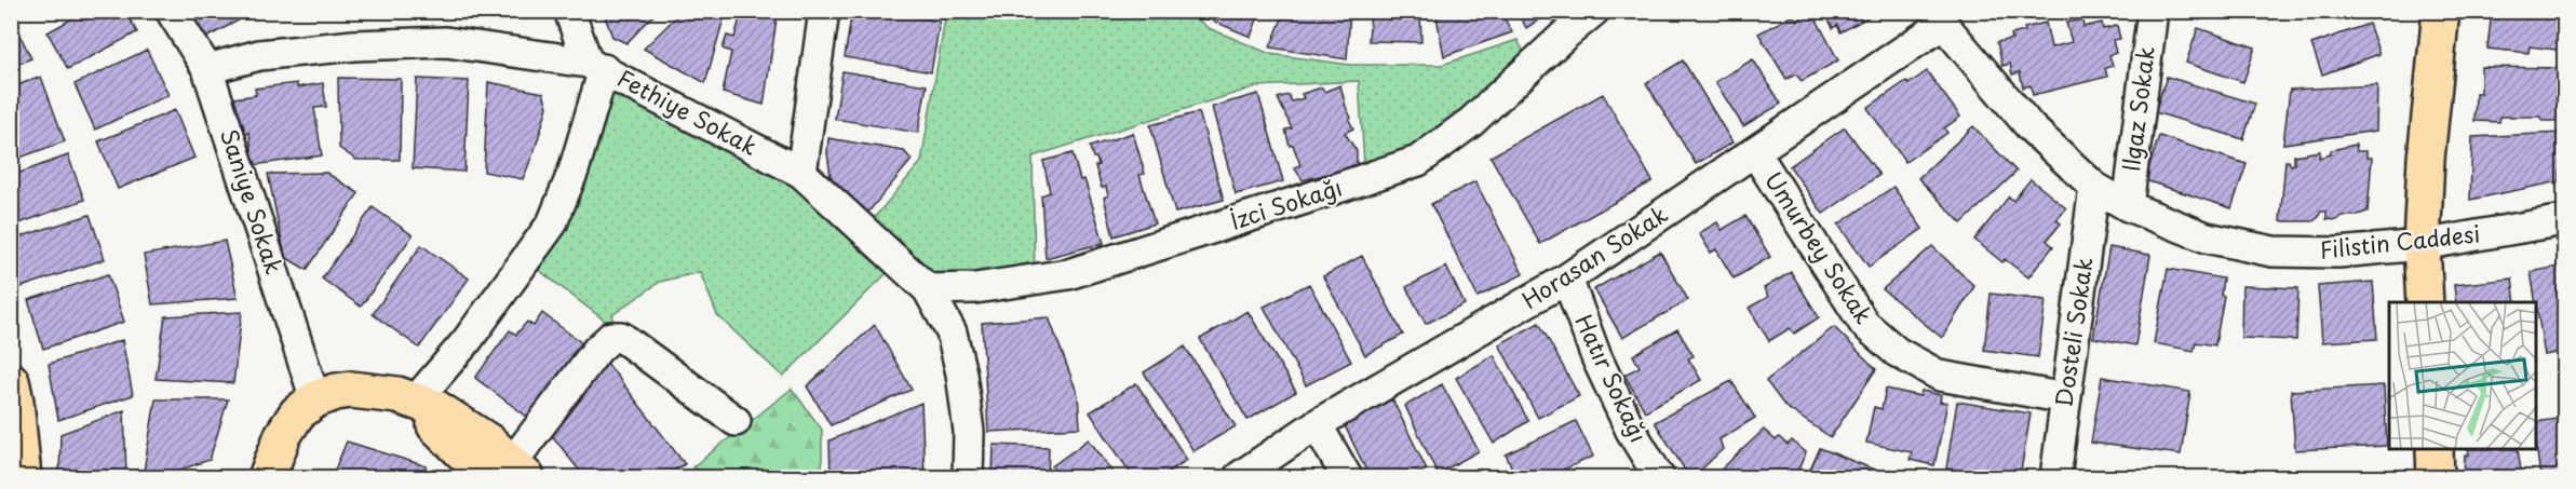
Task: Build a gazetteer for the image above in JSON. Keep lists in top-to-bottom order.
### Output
{
  "streets": {
    "street": [
      "Ilgaz Sokak",
      "Fethiye Sokak",
      "Saniye Sokak",
      "İzci Sokağı",
      "Filistin Caddesi",
      "Umurbey Sokak",
      "Horasan Sokak",
      "Dosteli Sokak",
      "Hatır Sokağı"
    ]
  },
  "crossings": [
    ["Ilgaz Sokak", "Filistin Caddesi"],
    ["Fethiye Sokak", "Saniye Sokak"],
    ["Fethiye Sokak", "İzci Sokağı"],
    ["Filistin Caddesi", "Horasan Sokak"],
    ["Filistin Caddesi", "Dosteli Sokak"],
    ["Umurbey Sokak", "Horasan Sokak"],
    ["Umurbey Sokak", "Dosteli Sokak"],
    ["Horasan Sokak", "Hatır Sokağı"]
  ]
}
